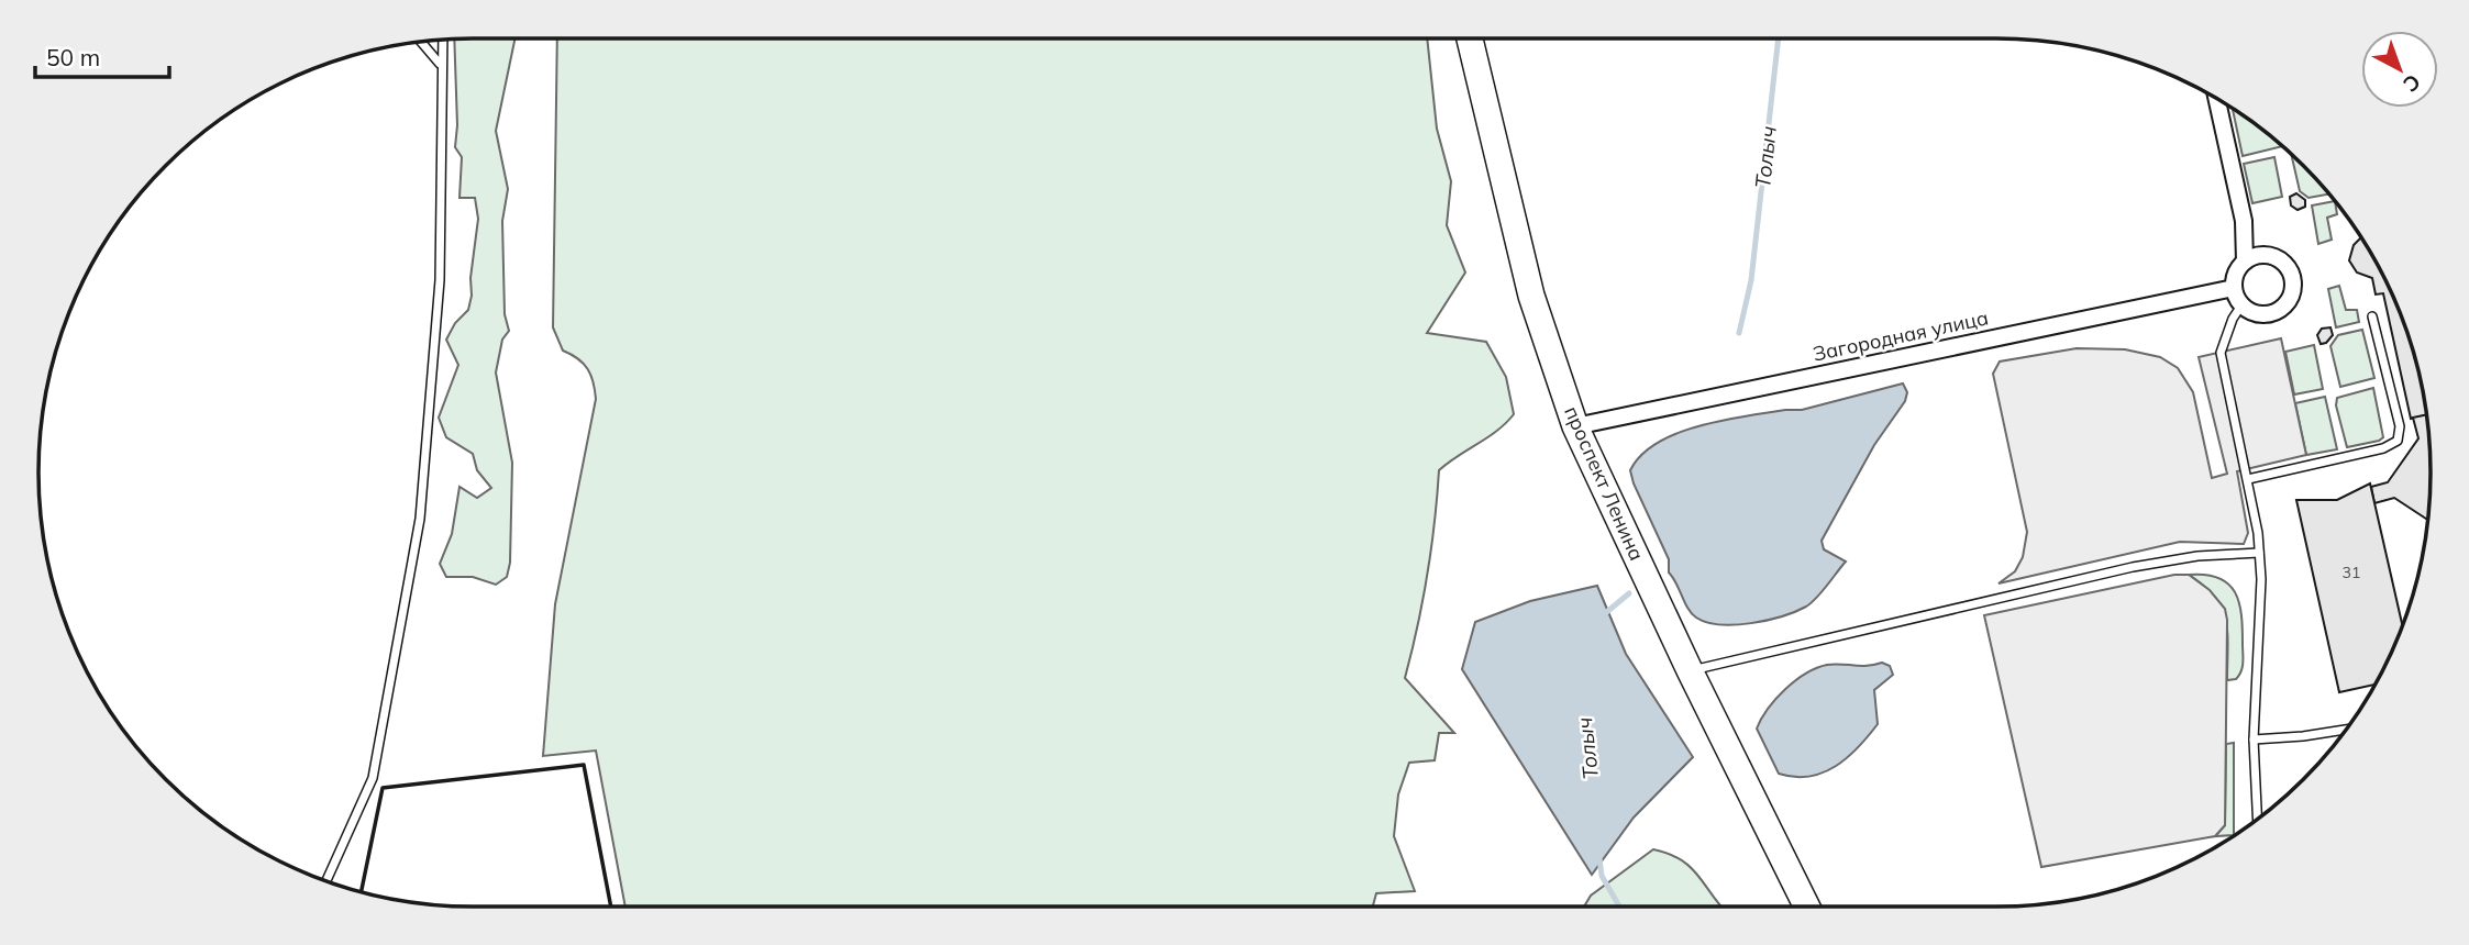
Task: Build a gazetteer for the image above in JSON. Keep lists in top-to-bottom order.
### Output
{
  "streets": {
    "main road": ["проспект Ленина"],
    "street": ["Загородная улица"]
  },
  "crossings": [
    ["Загородная улица", "проспект Ленина"]
  ],
  "water": ["Толыч"],
  "house_numbers": ["31"],
  "scale_bar": "50 m",
  "north": "bottom right"
}
